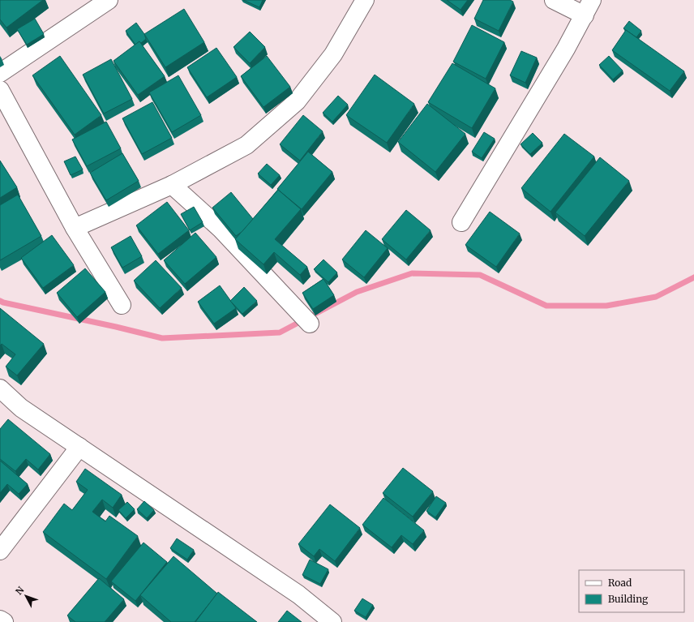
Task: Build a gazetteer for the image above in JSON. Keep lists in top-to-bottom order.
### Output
{
  "legend": ["Road", "Building"],
  "north": "top left"
}
